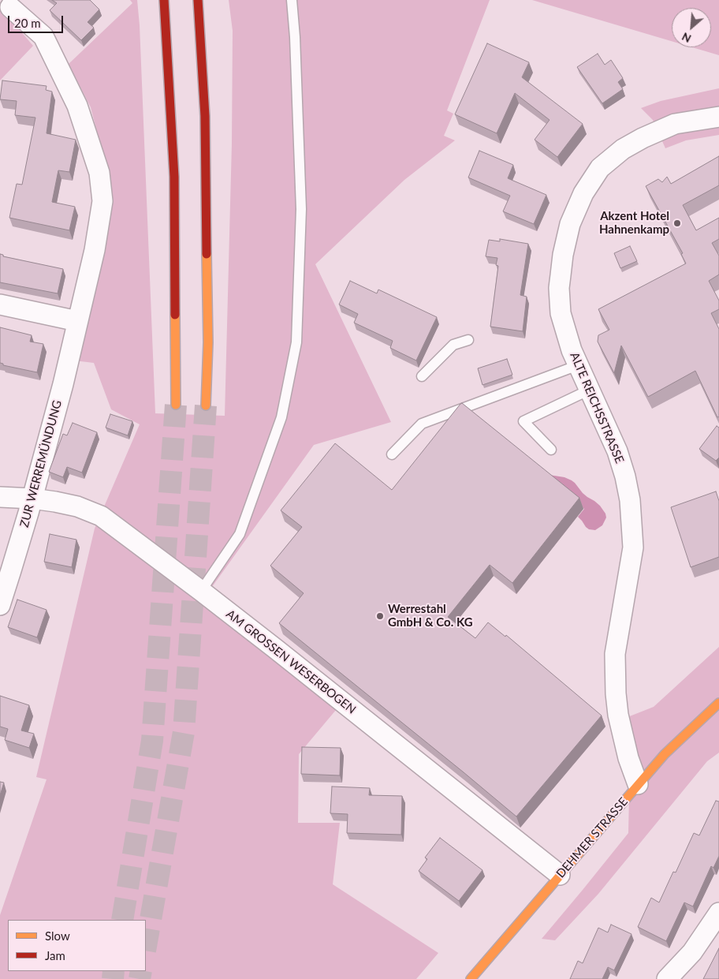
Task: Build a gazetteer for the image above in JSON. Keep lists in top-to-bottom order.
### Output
{
  "streets": {
    "main road": ["DEHMER STRASSE"],
    "street": ["ALTE REICHSSTRASSE", "ZUR WERREMÜNDUNG", "AM GROSSEN WESERBOGEN"]
  },
  "crossings": [
    ["ALTE REICHSSTRASSE", "DEHMER STRASSE"],
    ["ZUR WERREMÜNDUNG", "AM GROSSEN WESERBOGEN"],
    ["AM GROSSEN WESERBOGEN", "DEHMER STRASSE"]
  ],
  "places": ["Akzent Hotel Hahnenkamp", "Werrestahl GmbH & Co. KG"],
  "legend": ["Slow", "Jam"],
  "scale_bar": "20 m",
  "north": "bottom left"
}
